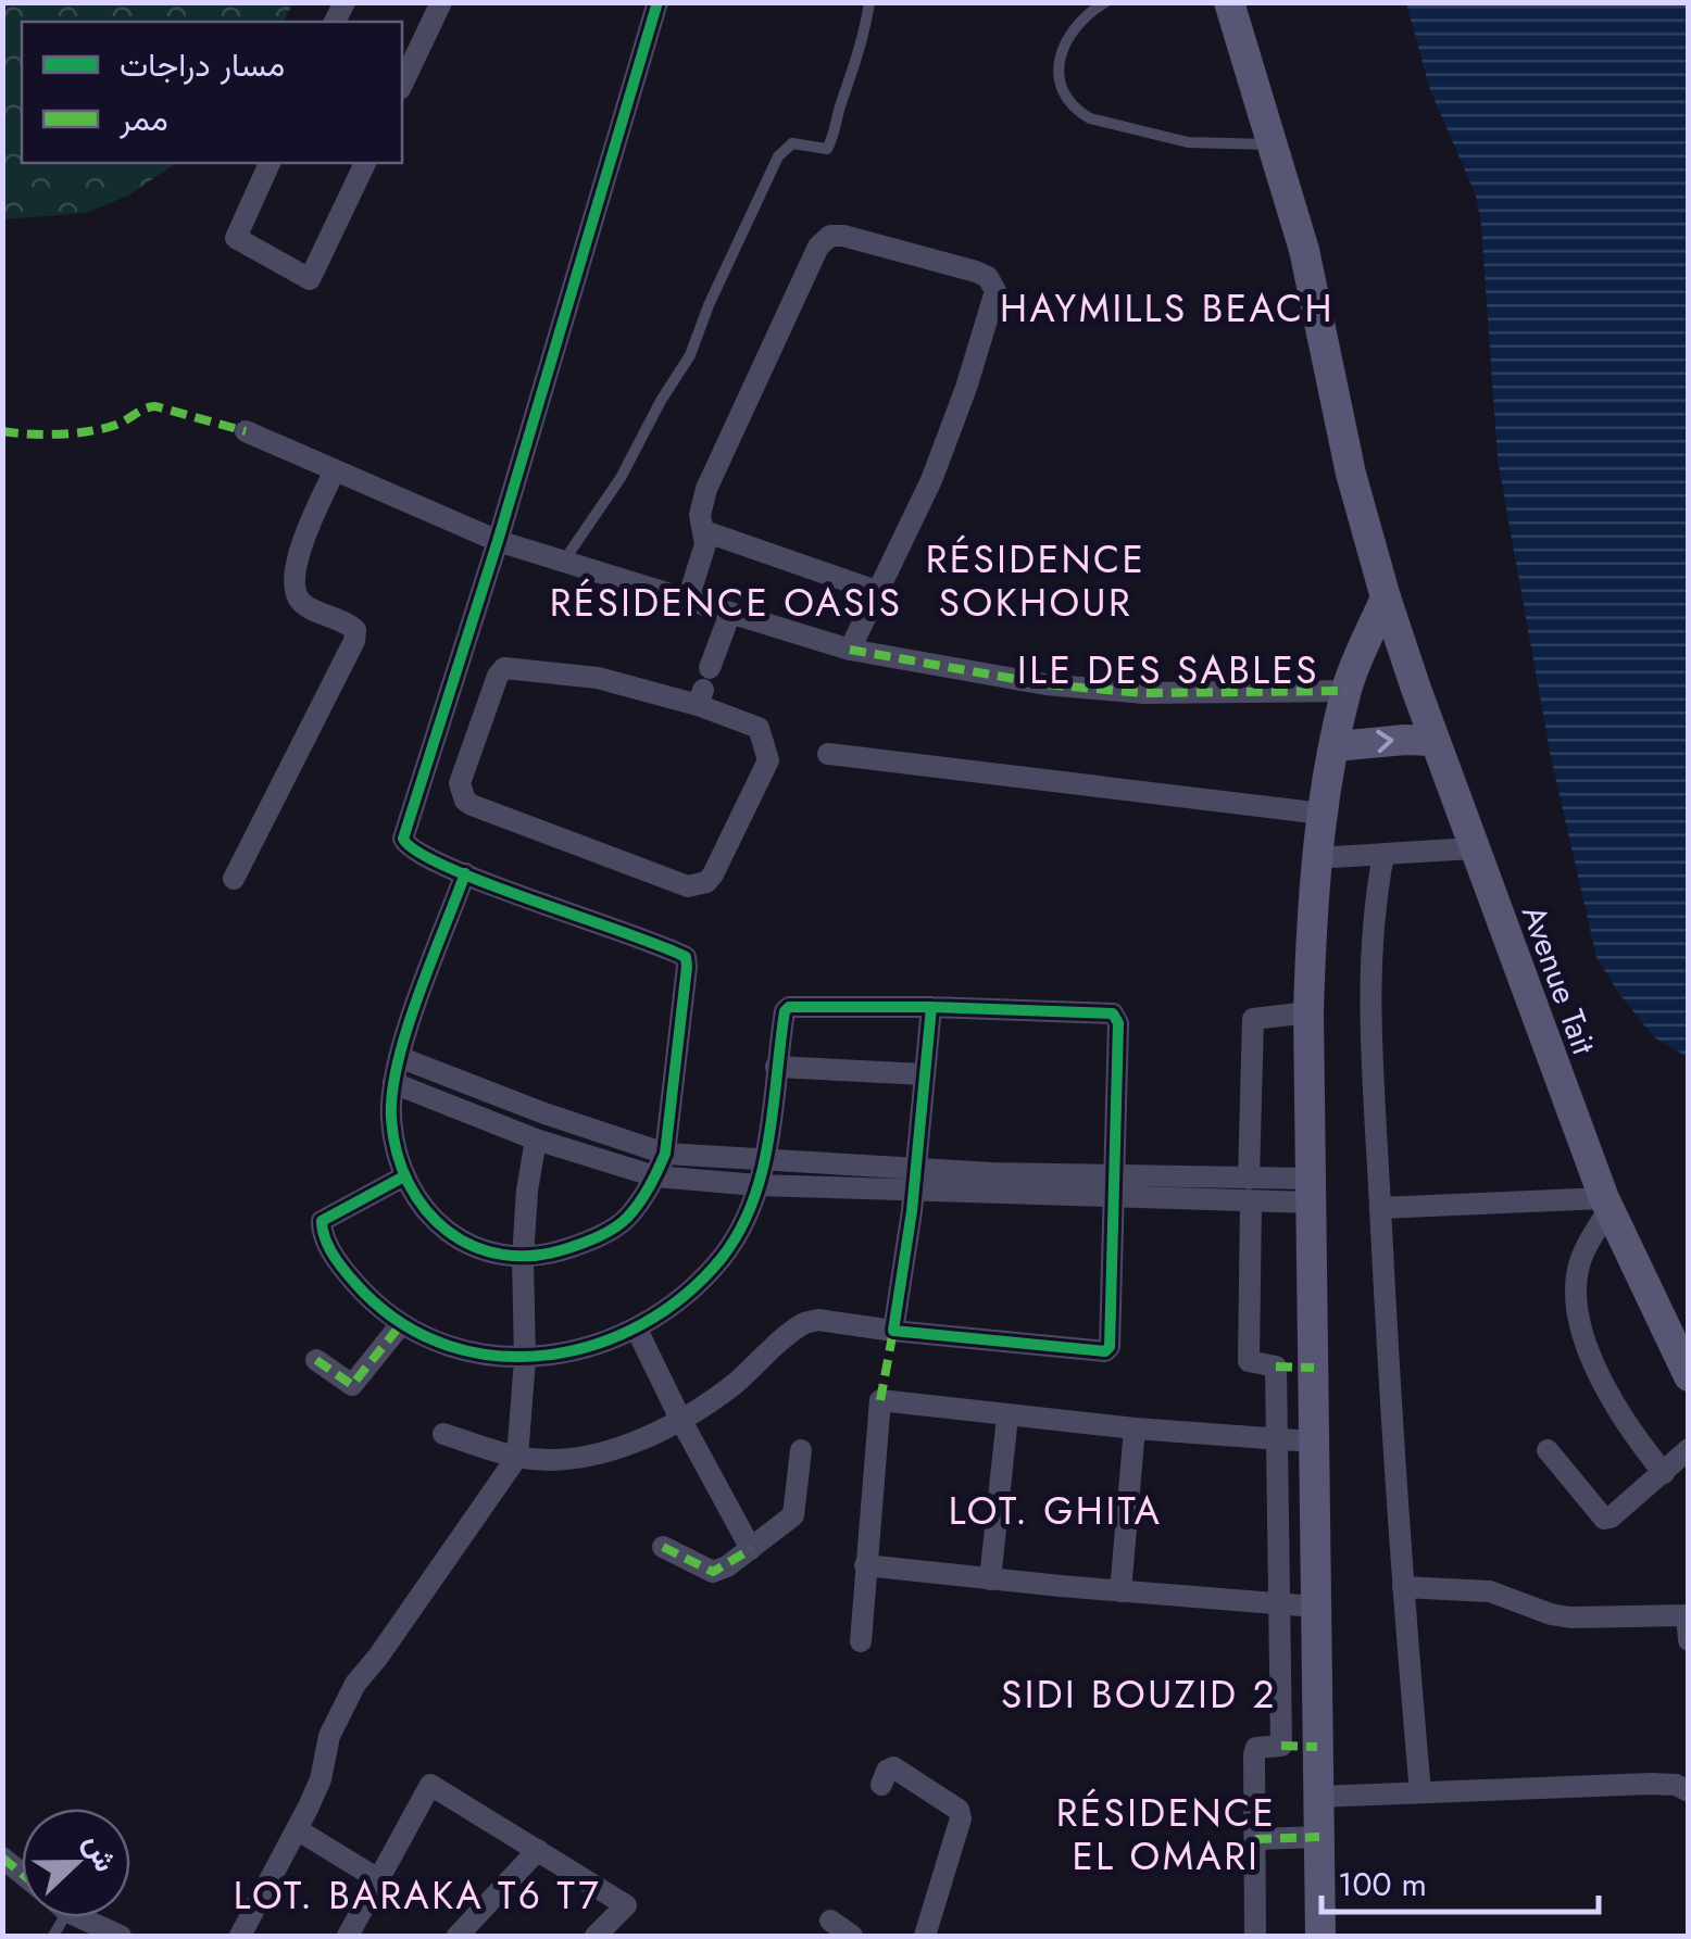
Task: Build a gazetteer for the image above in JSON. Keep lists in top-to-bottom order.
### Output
{
  "streets": {
    "street": ["Avenue Tait"]
  },
  "districts": [
    "HAYMILLS BEACH",
    "RÉSIDENCE SOKHOUR",
    "RÉSIDENCE OASIS",
    "ILE DES SABLES",
    "LOT. GHITA",
    "SIDI BOUZID 2",
    "RÉSIDENCE EL OMARI",
    "LOT. BARAKA T6 T7"
  ],
  "legend": ["مسار دراجات", "ممر"],
  "scale_bar": "100 m",
  "north": "right"
}
